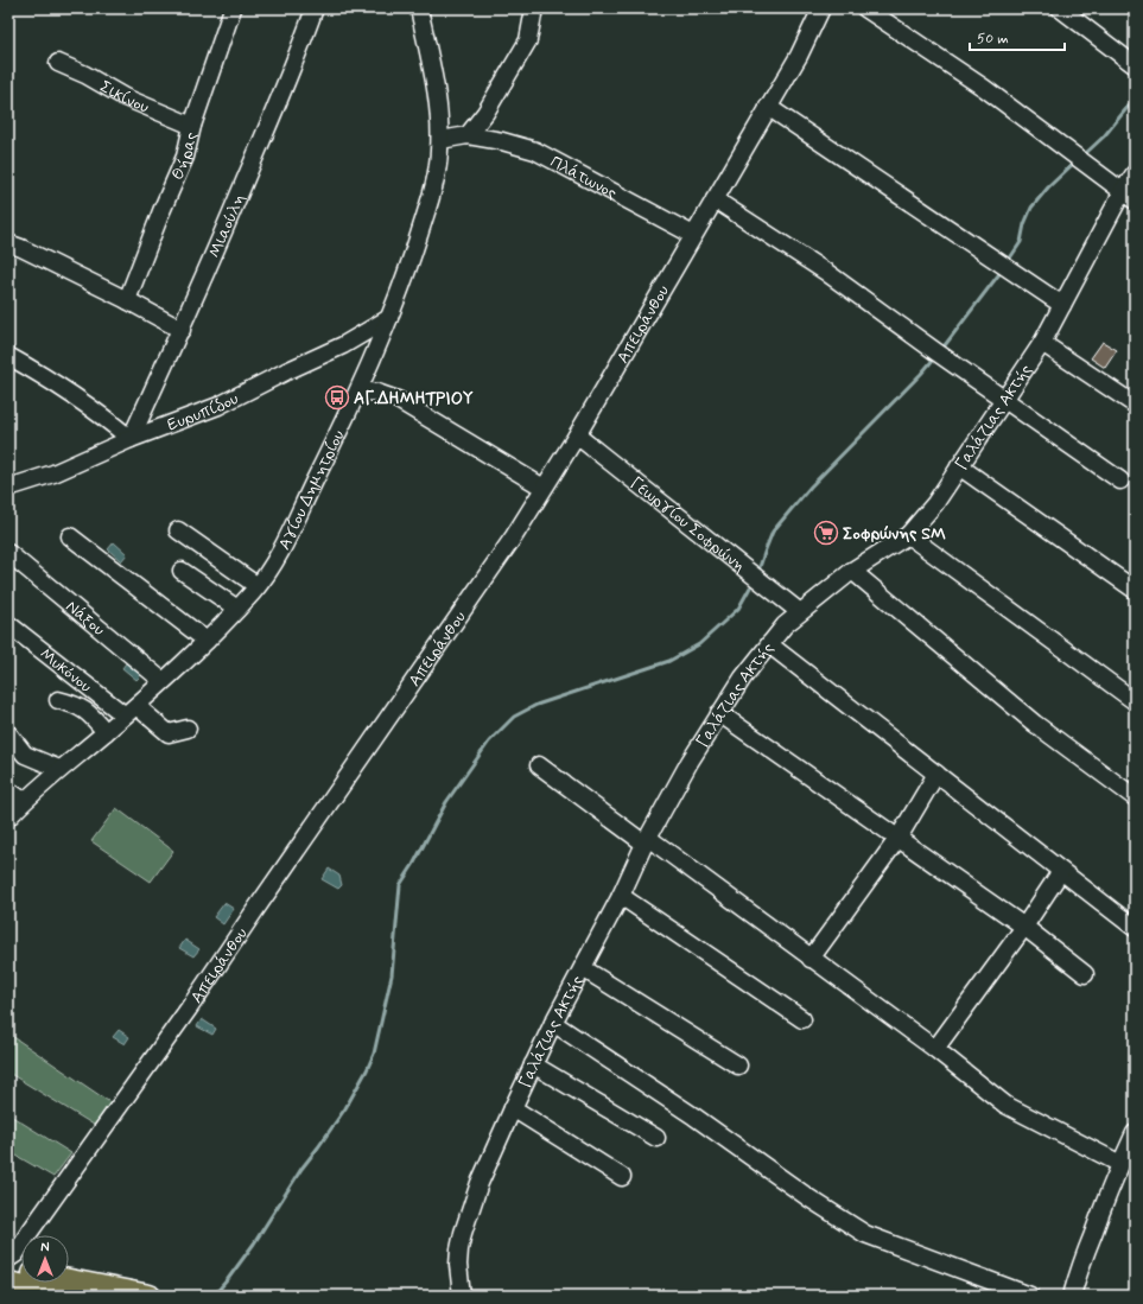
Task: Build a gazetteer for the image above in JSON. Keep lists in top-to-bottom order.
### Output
{
  "streets": {
    "street": [
      "Σικίνου",
      "Θήρας",
      "Πλάτωνος",
      "Μιαούλη",
      "Απειράνθου",
      "Ευρυπίδου",
      "Γαλάζιας Ακτής",
      "Αγίου Δημητρίου",
      "Γεωργίου Σοφρώνη",
      "Νάξου",
      "Μυκόνου"
    ]
  },
  "crossings": [
    ["Σικίνου", "Θήρας"],
    ["Πλάτωνος", "Απειράνθου"],
    ["Πλάτωνος", "Αγίου Δημητρίου"],
    ["Μιαούλη", "Ευρυπίδου"],
    ["Απειράνθου", "Γεωργίου Σοφρώνη"],
    ["Ευρυπίδου", "Αγίου Δημητρίου"],
    ["Γαλάζιας Ακτής", "Γεωργίου Σοφρώνη"],
    ["Αγίου Δημητρίου", "Νάξου"],
    ["Αγίου Δημητρίου", "Μυκόνου"]
  ],
  "places": {
    "bus stop": ["ΑΓ.ΔΗΜΗΤΡΙΟΥ"],
    "supermarket": ["Σοφρώνης SM"]
  },
  "scale_bar": "50 m",
  "north": "top"
}
